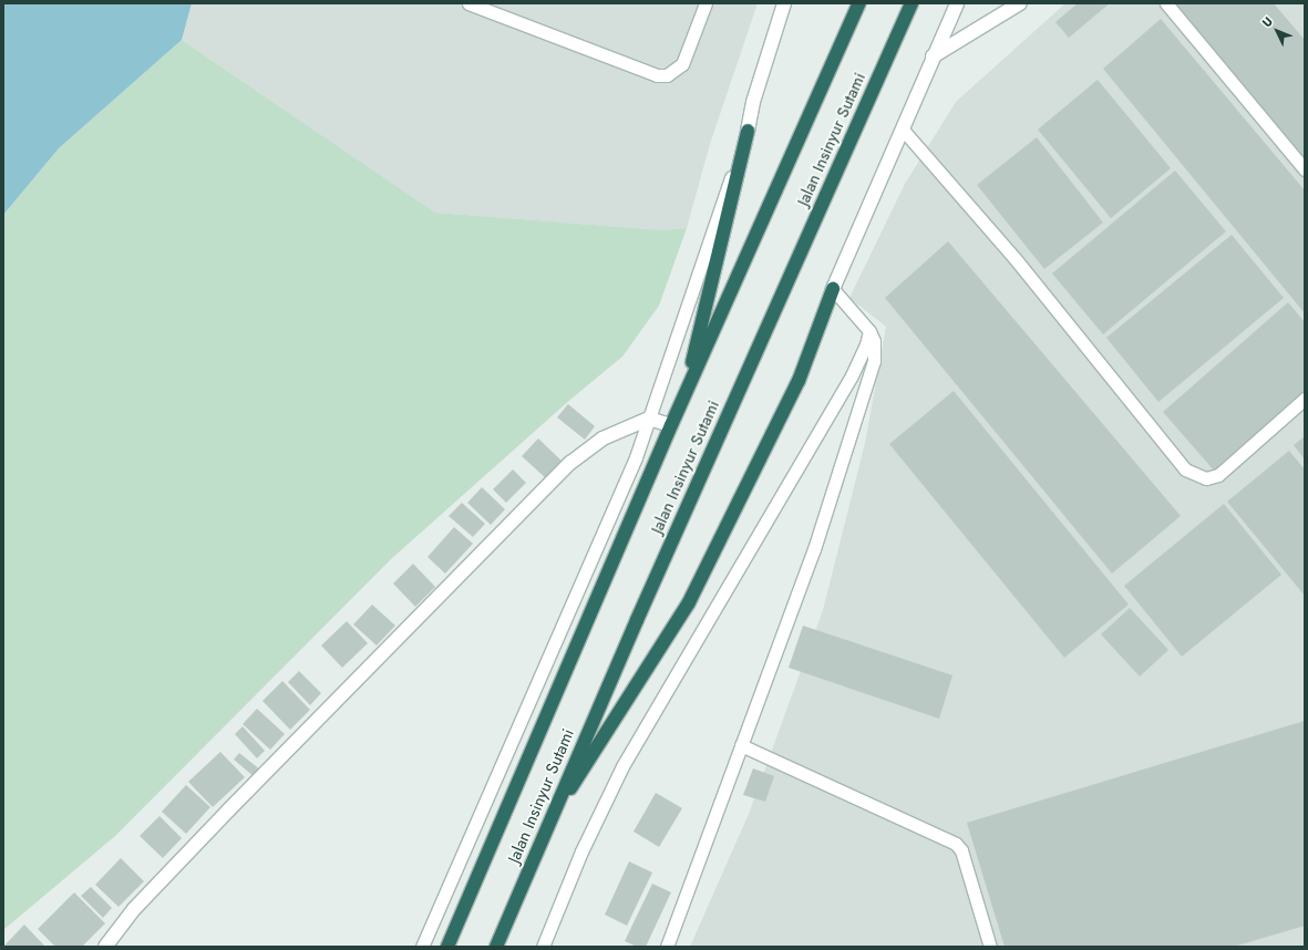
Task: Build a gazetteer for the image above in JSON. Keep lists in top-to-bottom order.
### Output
{
  "streets": {
    "highway": ["Jalan Insinyur Sutami"]
  },
  "north": "top left"
}
